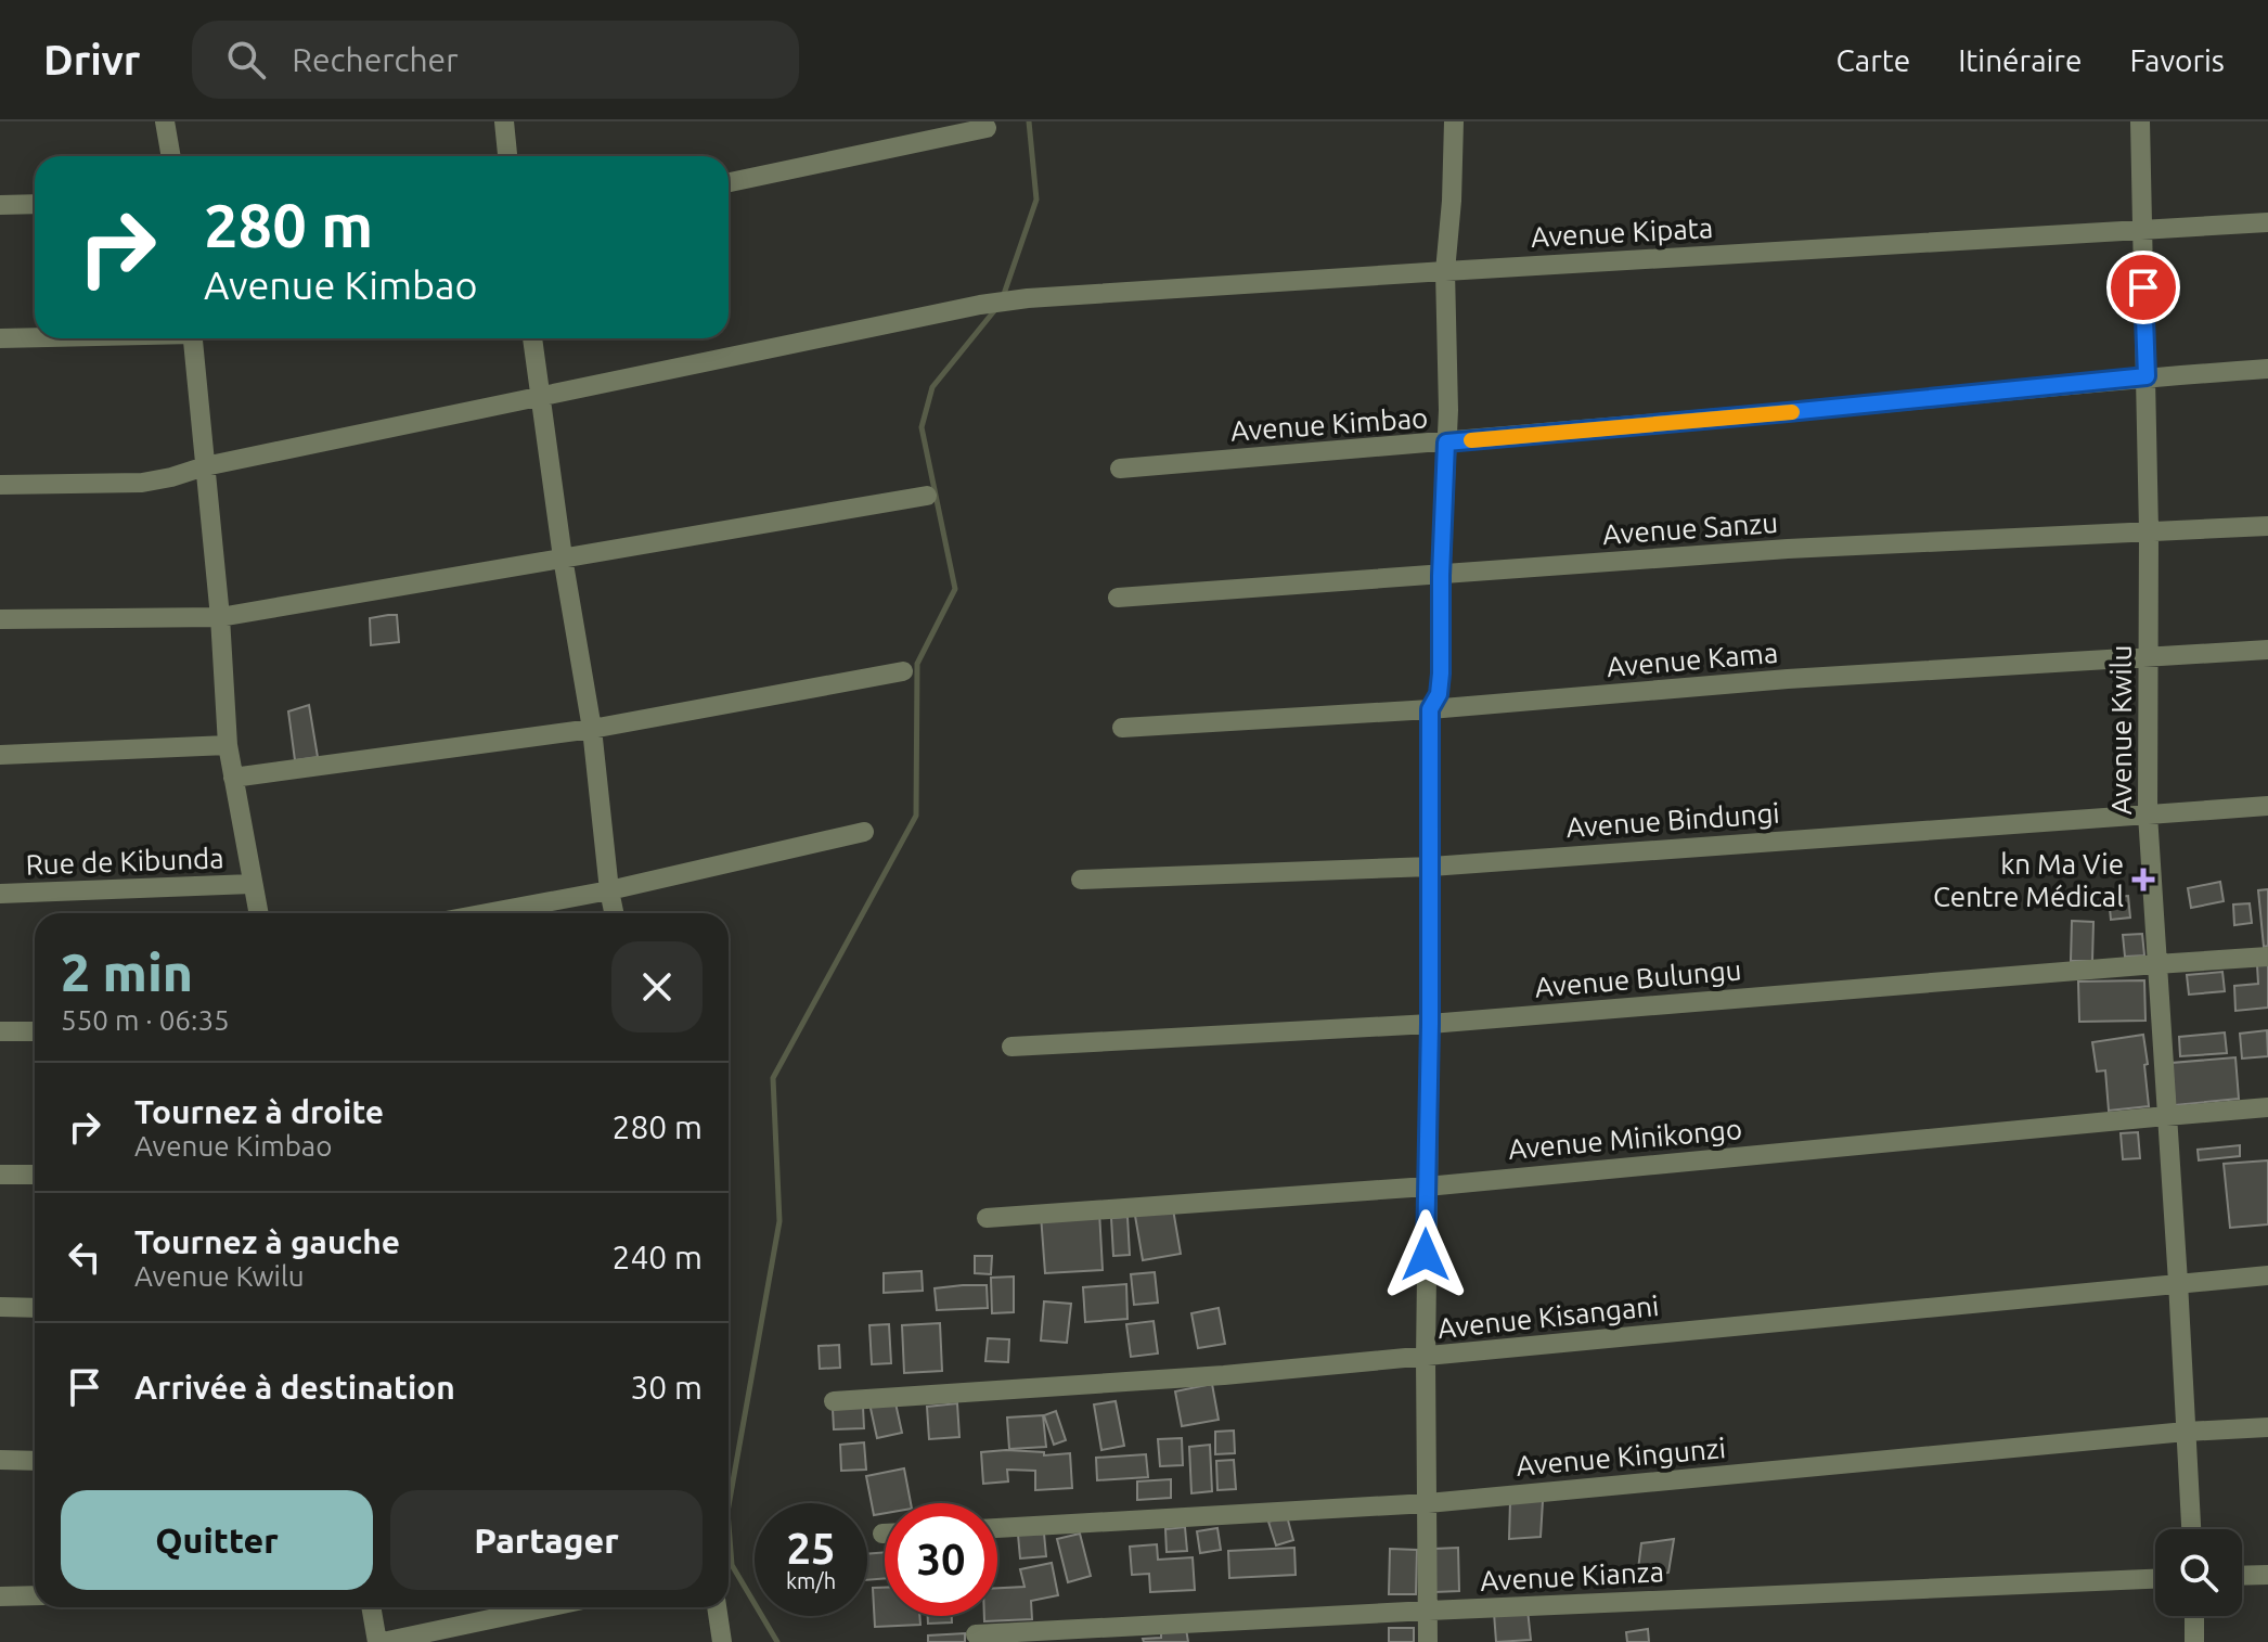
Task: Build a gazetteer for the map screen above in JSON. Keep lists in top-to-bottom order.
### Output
{
  "streets": {
    "street": [
      "Avenue Kipata",
      "Avenue Kimbao",
      "Avenue Sanzu",
      "Avenue Kama",
      "Avenue Kwilu",
      "Avenue Bindungi",
      "Rue de Kibunda",
      "Avenue Bulungu",
      "Avenue Minikongo",
      "Avenue Kisangani",
      "Avenue Kingunzi",
      "Avenue Kianza"
    ]
  },
  "crossings": [
    ["Avenue Kipata", "Avenue Kwilu"],
    ["Avenue Kimbao", "Avenue Kwilu"],
    ["Avenue Sanzu", "Avenue Kwilu"],
    ["Avenue Kama", "Avenue Kwilu"],
    ["Avenue Kwilu", "Avenue Bindungi"],
    ["Avenue Kwilu", "Avenue Bulungu"],
    ["Avenue Kwilu", "Avenue Minikongo"],
    ["Avenue Kwilu", "Avenue Kisangani"],
    ["Avenue Kwilu", "Avenue Kingunzi"]
  ],
  "places": {
    "health": ["kn Ma Vie Centre Médical"]
  },
  "page": {
    "header": "Drivr",
    "search": "Rechercher",
    "nav": ["Carte", "Itinéraire", "Favoris"],
    "turn": ["280 m", "Avenue Kimbao"],
    "heading": ["2 min", "550 m · 06:35"],
    "list": [
      {
        "name": "Tournez à droite",
        "note": "Avenue Kimbao",
        "value": "280 m"
      },
      {
        "name": "Tournez à gauche",
        "note": "Avenue Kwilu",
        "value": "240 m"
      },
      {
        "name": "Arrivée à destination",
        "value": "30 m"
      }
    ],
    "buttons": ["Quitter", "Partager"],
    "speed": "25 km/h",
    "limit": "30"
  }
}
